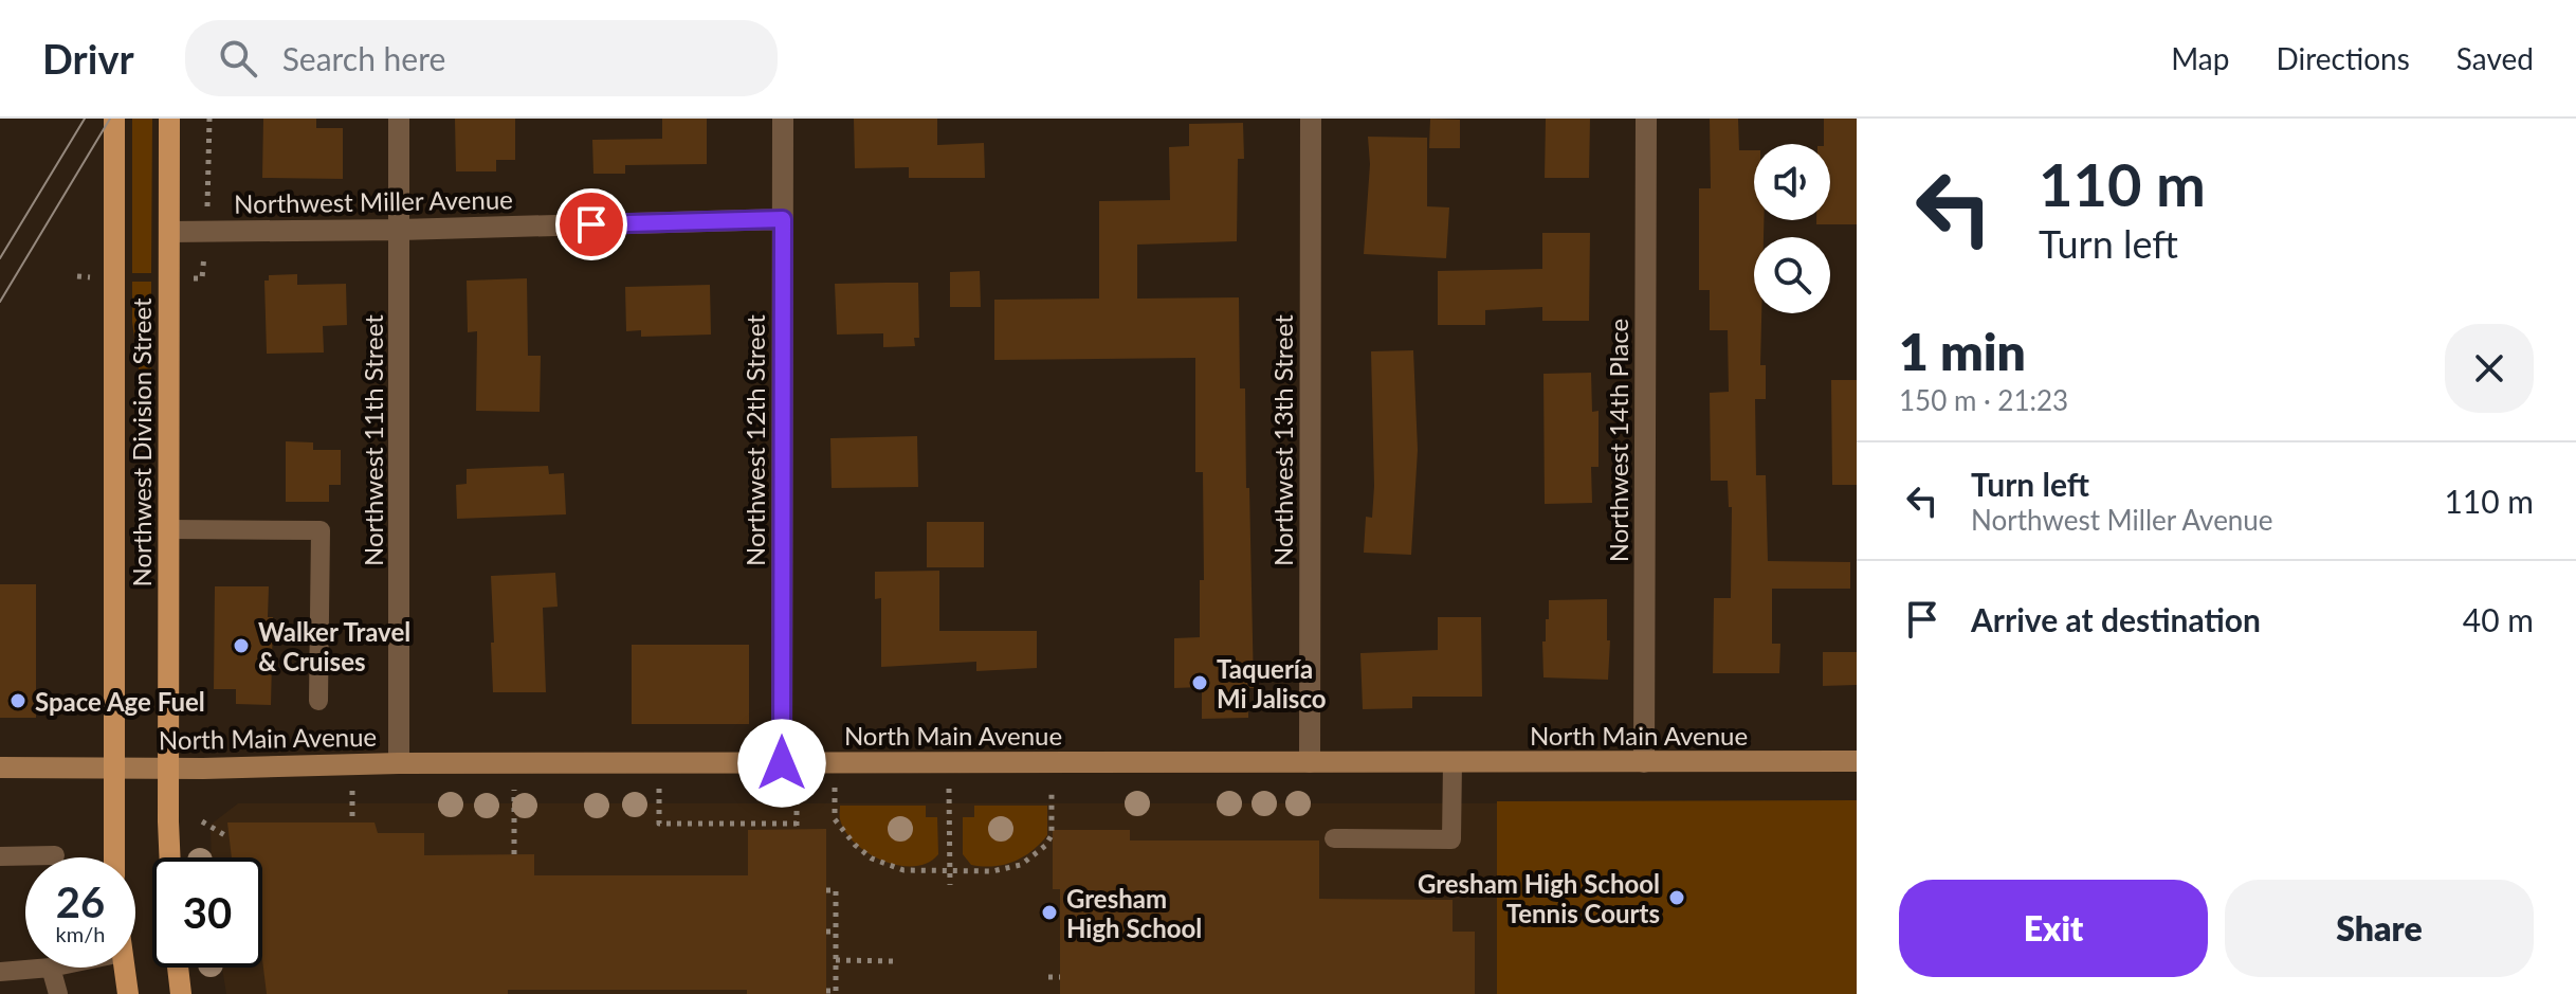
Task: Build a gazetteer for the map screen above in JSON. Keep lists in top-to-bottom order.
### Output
{
  "streets": {
    "main road": ["Northwest Division Street"],
    "street": [
      "Northwest Miller Avenue",
      "Northwest 11th Street",
      "Northwest 12th Street",
      "Northwest 13th Street",
      "Northwest 14th Place",
      "North Main Avenue"
    ]
  },
  "crossings": [
    ["Northwest Miller Avenue", "Northwest 11th Street"],
    ["Northwest Miller Avenue", "Northwest 12th Street"],
    ["Northwest Miller Avenue", "Northwest Division Street"],
    ["Northwest 11th Street", "North Main Avenue"],
    ["Northwest 12th Street", "North Main Avenue"],
    ["Northwest 13th Street", "North Main Avenue"],
    ["Northwest 14th Place", "North Main Avenue"],
    ["Northwest Division Street", "North Main Avenue"]
  ],
  "places": [
    "Walker Travel & Cruises",
    "Taquería Mi Jalisco",
    "Space Age Fuel",
    "Gresham High School Tennis Courts",
    "Gresham High School"
  ],
  "page": {
    "header": "Drivr",
    "search": "Search here",
    "nav": ["Map", "Directions", "Saved"],
    "turn": ["110 m", "Turn left"],
    "heading": ["1 min", "150 m · 21:23"],
    "list": [
      {
        "name": "Turn left",
        "note": "Northwest Miller Avenue",
        "value": "110 m"
      },
      {
        "name": "Arrive at destination",
        "value": "40 m"
      }
    ],
    "speed": "26 km/h",
    "limit": "30",
    "buttons": ["Exit", "Share"]
  }
}
